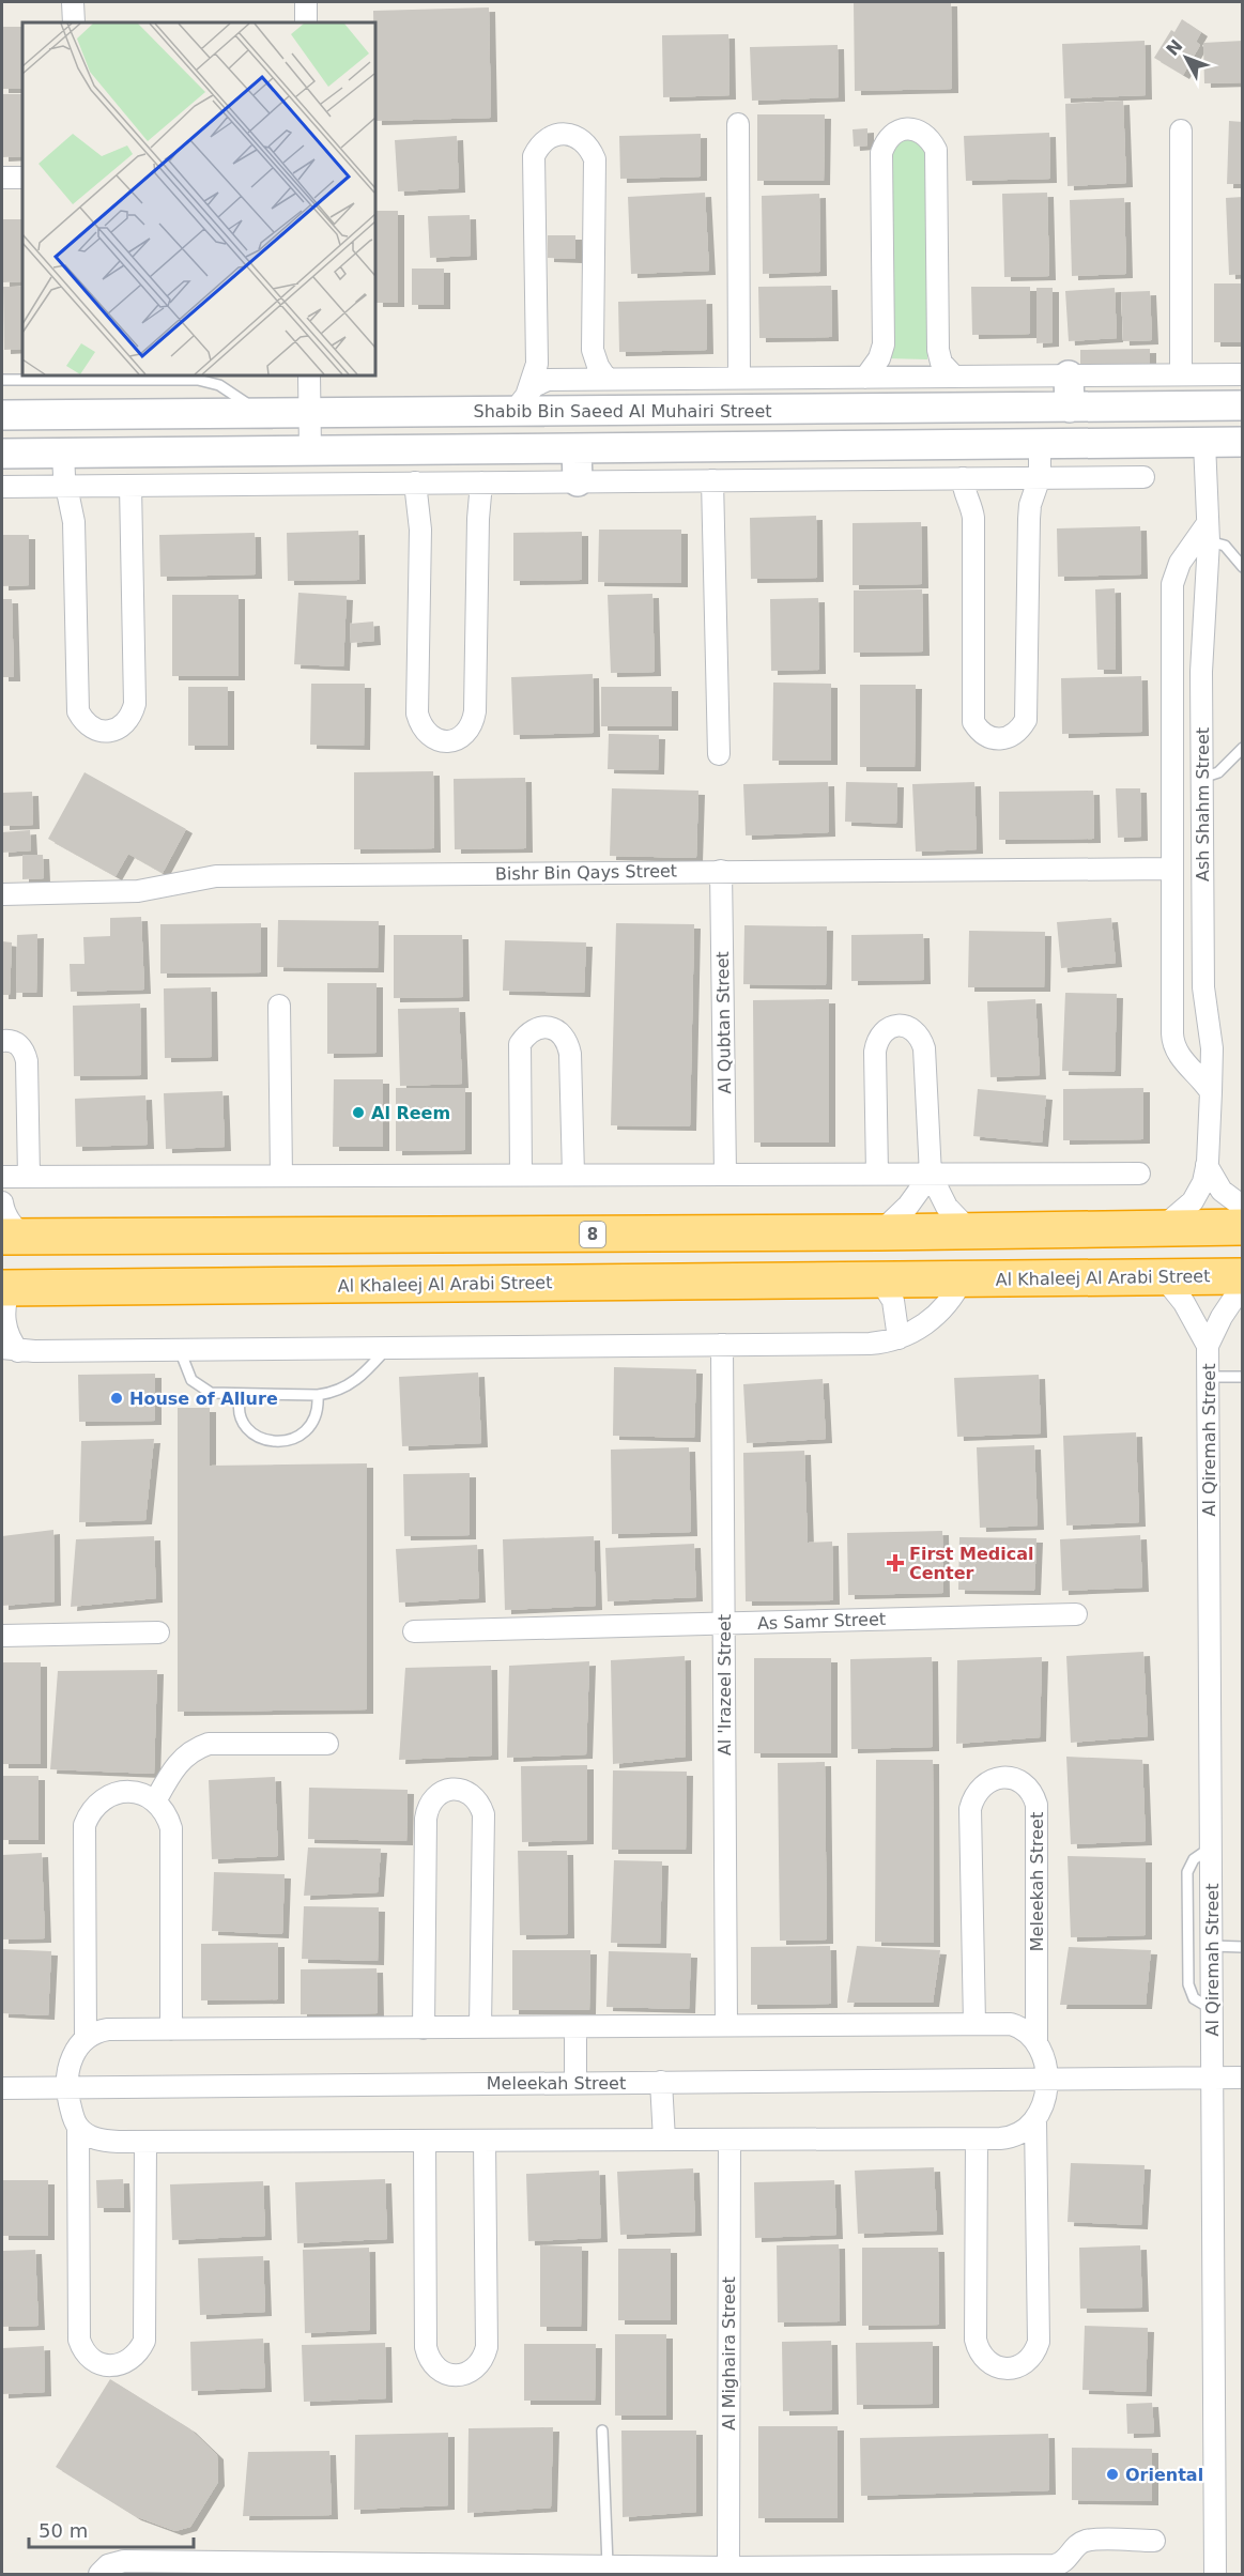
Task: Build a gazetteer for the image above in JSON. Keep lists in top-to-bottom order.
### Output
{
  "streets": {
    "highway": ["8", "Al Khaleej Al Arabi Street"],
    "street": [
      "Shabib Bin Saeed Al Muhairi Street",
      "Ash Shahm Street",
      "Bishr Bin Qays Street",
      "Al Qubtan Street",
      "Al Qiremah Street",
      "As Samr Street",
      "Al 'Irazeel Street",
      "Meleekah Street",
      "Al Mighaira Street"
    ]
  },
  "crossings": [
    ["Shabib Bin Saeed Al Muhairi Street", "Ash Shahm Street"],
    ["Ash Shahm Street", "8"],
    ["Bishr Bin Qays Street", "Al Qubtan Street"],
    ["Al Khaleej Al Arabi Street", "Al Qiremah Street"],
    ["Al Qiremah Street", "Meleekah Street"],
    ["As Samr Street", "Al 'Irazeel Street"]
  ],
  "places": {
    "other": ["Al Reem", "House of Allure", "Oriental"],
    "health": ["First Medical Center"]
  },
  "scale_bar": "50 m",
  "north": "top left"
}
